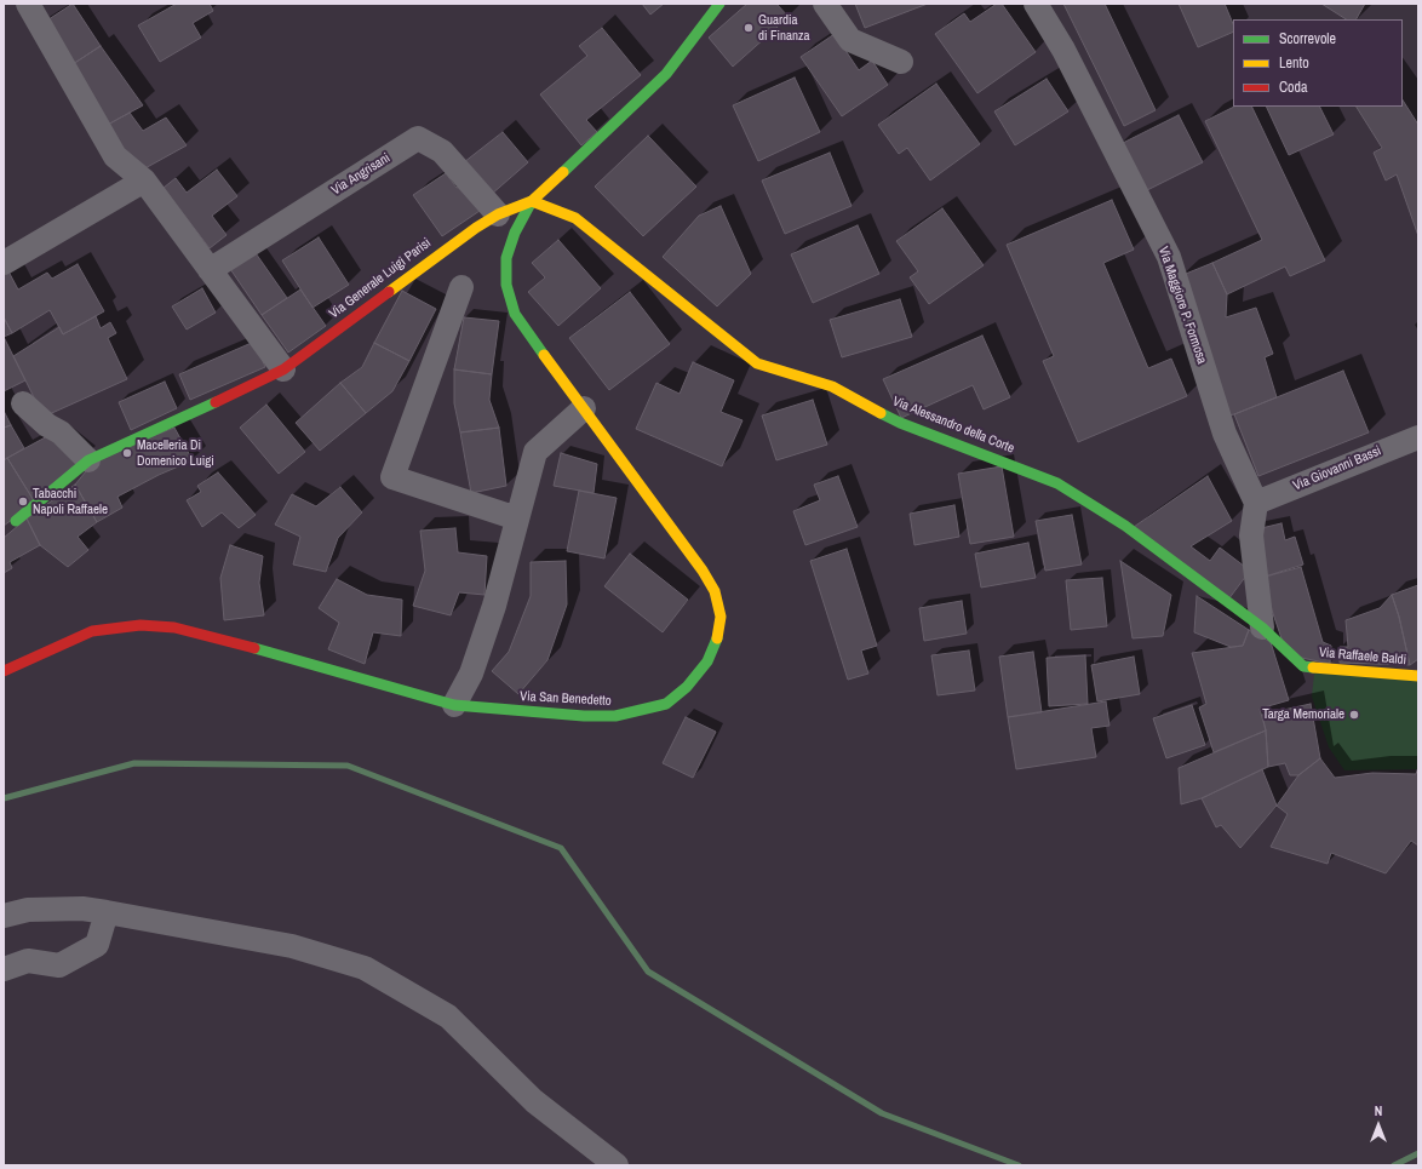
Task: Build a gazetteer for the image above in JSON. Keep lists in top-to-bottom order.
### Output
{
  "streets": {
    "street": [
      "Via Angrisani",
      "Via Generale Luigi Parisi",
      "Via Maggiore P. Formosa",
      "Via Alessandro della Corte",
      "Via Giovanni Bassi",
      "Via Raffaele Baldi",
      "Via San Benedetto"
    ]
  },
  "crossings": [
    ["Via Angrisani", "Via Generale Luigi Parisi"],
    ["Via Generale Luigi Parisi", "Via Alessandro della Corte"],
    ["Via Generale Luigi Parisi", "Via San Benedetto"],
    ["Via Maggiore P. Formosa", "Via Giovanni Bassi"],
    ["Via Alessandro della Corte", "Via Raffaele Baldi"],
    ["Via Alessandro della Corte", "Via San Benedetto"]
  ],
  "places": [
    "Guardia di Finanza",
    "Macelleria Di Domenico Luigi",
    "Tabacchi Napoli Raffaele",
    "Targa Memoriale"
  ],
  "legend": ["Scorrevole", "Lento", "Coda"],
  "north": "top"
}
